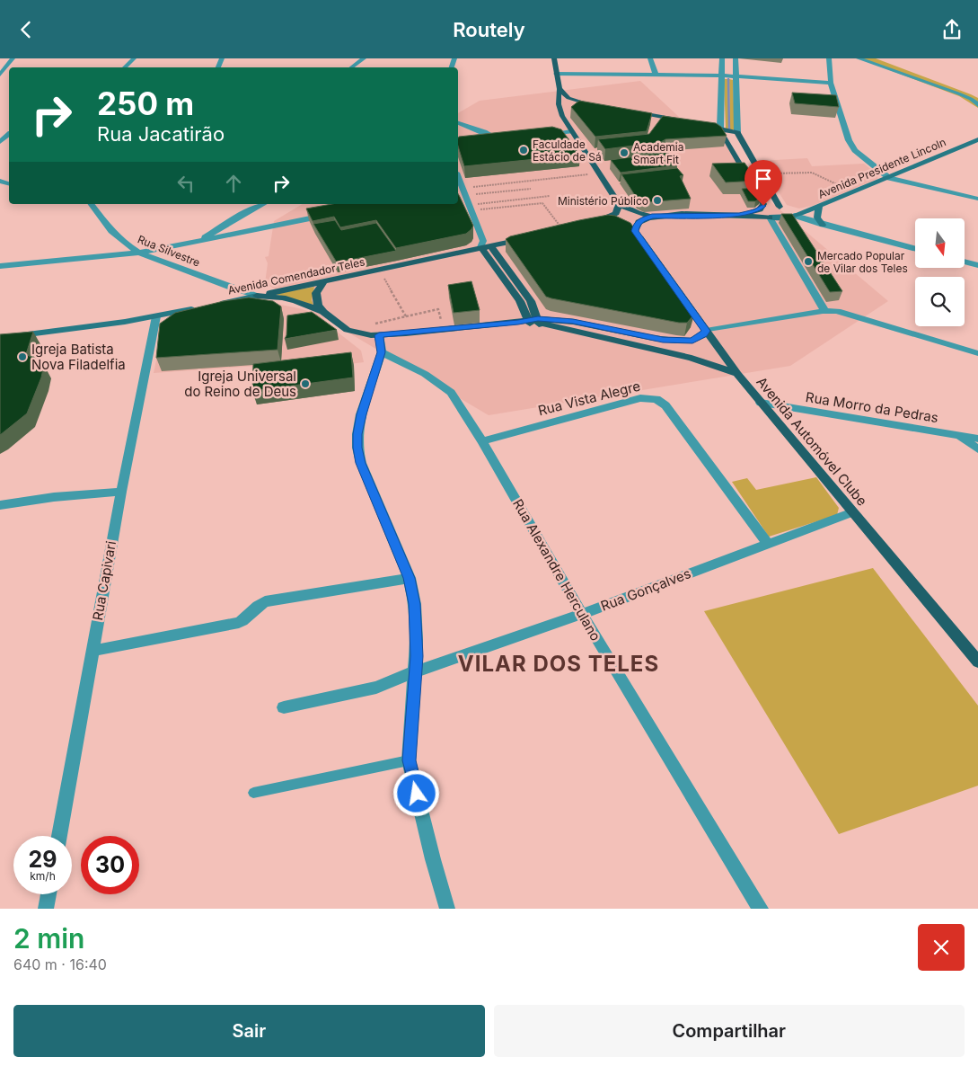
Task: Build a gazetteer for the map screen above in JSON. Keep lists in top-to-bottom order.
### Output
{
  "streets": {
    "main road": ["Avenida Presidente Lincoln", "Avenida Comendador Teles", "Avenida Automóvel Clube"],
    "street": [
      "Rua Silvestre",
      "Rua Vista Alegre",
      "Rua Morro da Pedras",
      "Rua Alexandre Herculano",
      "Rua Capivari",
      "Rua Gonçalves"
    ]
  },
  "crossings": [
    ["Rua Silvestre", "Avenida Comendador Teles"],
    ["Avenida Comendador Teles", "Rua Capivari"],
    ["Rua Vista Alegre", "Rua Alexandre Herculano"],
    ["Rua Vista Alegre", "Rua Gonçalves"],
    ["Rua Morro da Pedras", "Avenida Automóvel Clube"],
    ["Avenida Automóvel Clube", "Rua Gonçalves"],
    ["Rua Alexandre Herculano", "Rua Gonçalves"]
  ],
  "districts": ["VILAR DOS TELES"],
  "places": [
    "Faculdade Estácio de Sá",
    "Academia Smart Fit",
    "Ministério Público",
    "Mercado Popular de Vilar dos Teles",
    "Igreja Batista Nova Filadelfia",
    "Igreja Universal do Reino de Deus"
  ],
  "north": "bottom",
  "page": {
    "header": "Routely",
    "turn": ["250 m", "Rua Jacatirão"],
    "speed": "29 km/h",
    "limit": "30",
    "heading": ["2 min", "640 m · 16:40"],
    "buttons": ["Sair", "Compartilhar"]
  }
}
